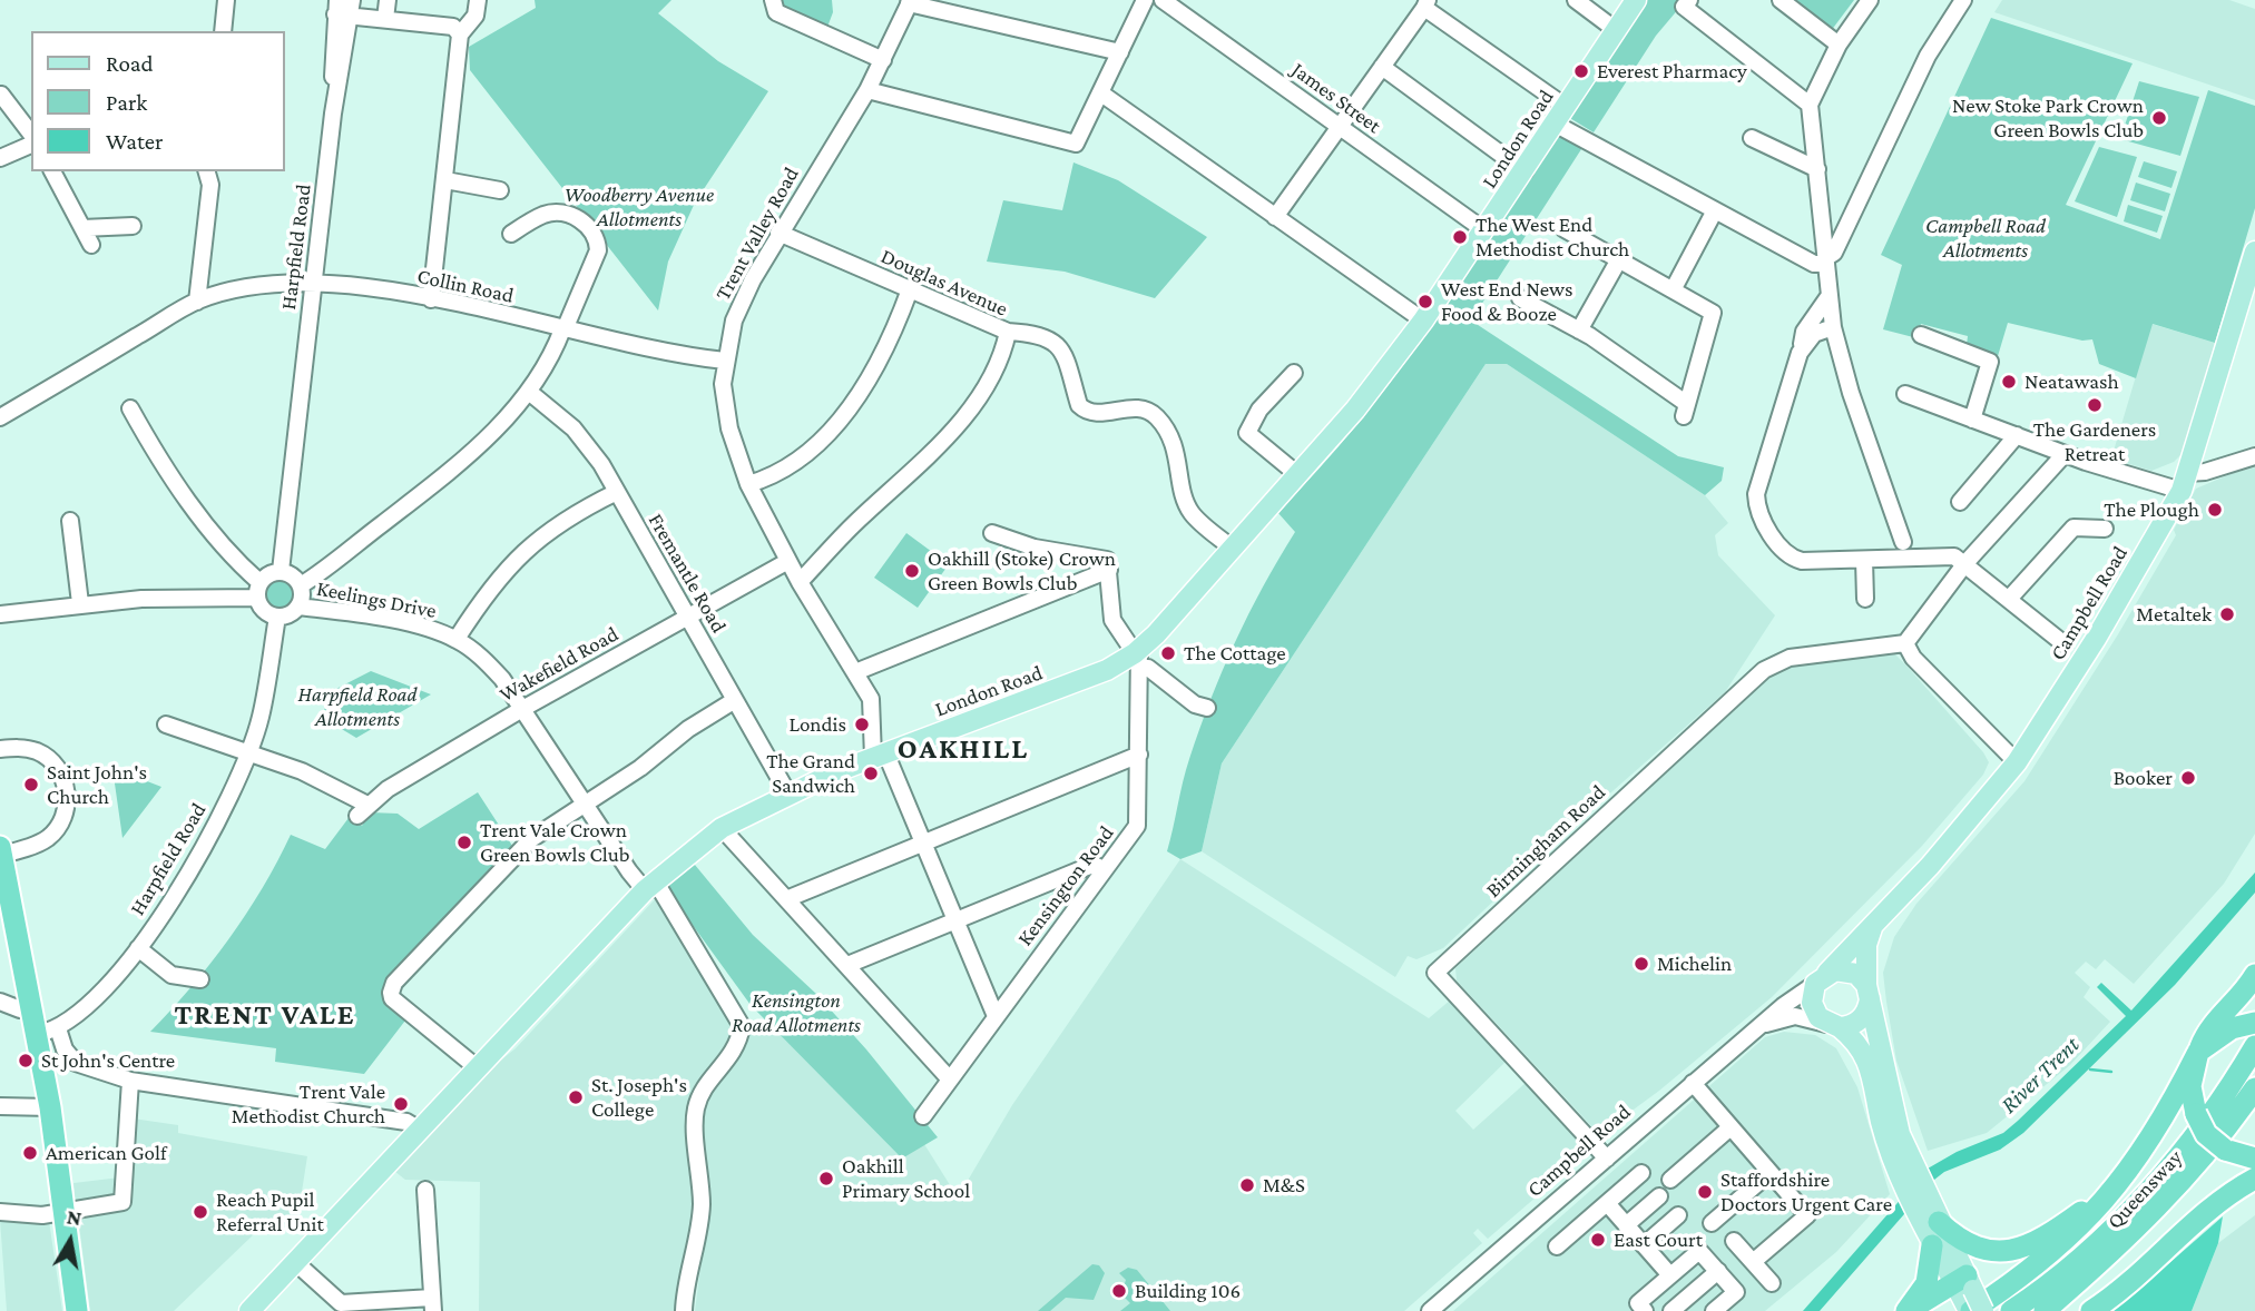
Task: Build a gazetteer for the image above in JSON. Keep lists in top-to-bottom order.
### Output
{
  "streets": {
    "highway": ["Queensway"],
    "main road": ["London Road", "Campbell Road"],
    "street": [
      "James Street",
      "Trent Valley Road",
      "Harpfield Road",
      "Douglas Avenue",
      "Collin Road",
      "Fremantle Road",
      "Keelings Drive",
      "Wakefield Road",
      "Birmingham Road",
      "Kensington Road"
    ]
  },
  "crossings": [
    ["James Street", "London Road"],
    ["London Road", "Trent Valley Road"],
    ["London Road", "Fremantle Road"],
    ["London Road", "Keelings Drive"],
    ["London Road", "Kensington Road"],
    ["Trent Valley Road", "Douglas Avenue"],
    ["Trent Valley Road", "Collin Road"],
    ["Trent Valley Road", "Wakefield Road"],
    ["Harpfield Road", "Collin Road"],
    ["Harpfield Road", "Keelings Drive"],
    ["Harpfield Road", "Wakefield Road"],
    ["Fremantle Road", "Wakefield Road"],
    ["Keelings Drive", "Wakefield Road"],
    ["Campbell Road", "Birmingham Road"]
  ],
  "districts": ["OAKHILL", "TRENT VALE"],
  "water": ["River Trent"],
  "parks": [
    "Woodberry Avenue Allotments",
    "Campbell Road Allotments",
    "Harpfield Road Allotments",
    "Kensington Road Allotments"
  ],
  "places": [
    "Everest Pharmacy",
    "New Stoke Park Crown Green Bowls Club",
    "The West End Methodist Church",
    "West End News Food & Booze",
    "Neatawash",
    "The Gardeners Retreat",
    "The Plough",
    "Oakhill (Stoke) Crown Green Bowls Club",
    "Metaltek",
    "The Cottage",
    "Londis",
    "The Grand Sandwich",
    "Booker",
    "Saint John's Church",
    "Trent Vale Crown Green Bowls Club",
    "Michelin",
    "St John's Centre",
    "St. Joseph's College",
    "Trent Vale Methodist Church",
    "American Golf",
    "Oakhill Primary School",
    "M&S",
    "Staffordshire Doctors Urgent Care",
    "Reach Pupil Referral Unit",
    "East Court",
    "Building 106"
  ],
  "legend": ["Road", "Park", "Water"],
  "north": "top"
}
